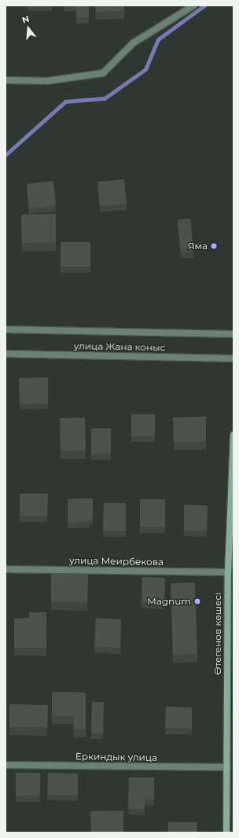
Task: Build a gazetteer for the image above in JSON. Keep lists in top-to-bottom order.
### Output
{
  "streets": {
    "main road": ["Өтегенов көшесі"],
    "street": ["улица Жана коныс", "улица Меирбекова", "Еркиндык улица"]
  },
  "crossings": [
    ["улица Меирбекова", "Өтегенов көшесі"],
    ["Өтегенов көшесі", "Еркиндык улица"]
  ],
  "places": ["Яма", "Magnum"],
  "north": "top"
}
